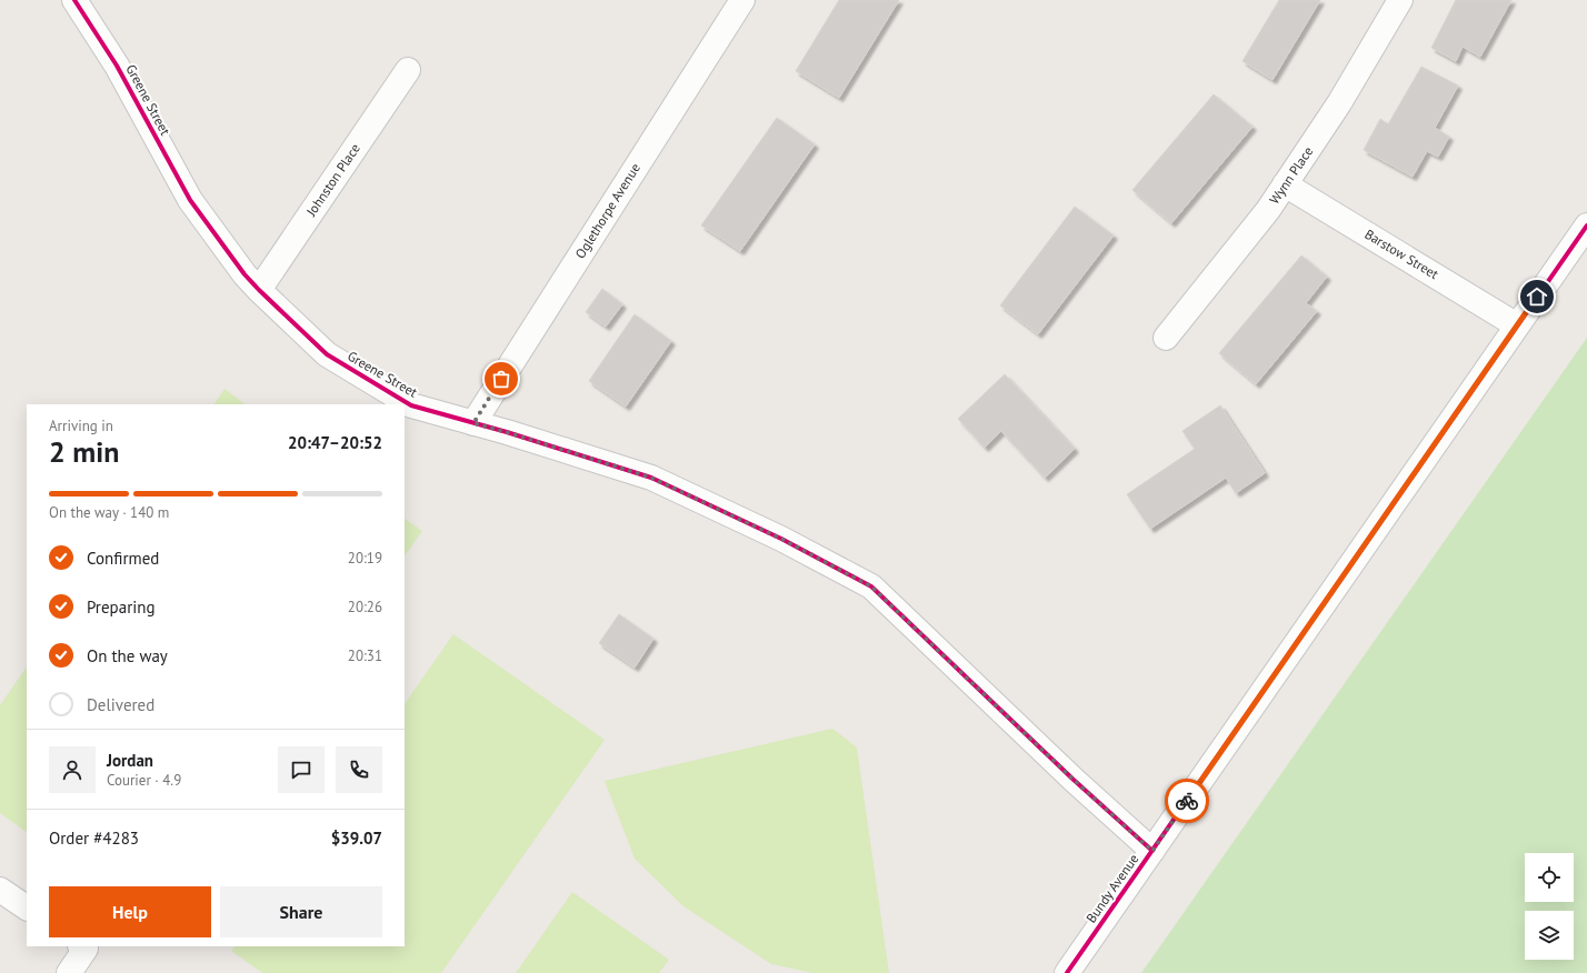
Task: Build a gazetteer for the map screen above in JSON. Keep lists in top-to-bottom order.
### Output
{
  "streets": {
    "street": [
      "Greene Street",
      "Wynn Place",
      "Johnston Place",
      "Oglethorpe Avenue",
      "Barstow Street",
      "Bundy Avenue"
    ]
  },
  "crossings": [
    ["Greene Street", "Johnston Place"],
    ["Greene Street", "Oglethorpe Avenue"],
    ["Greene Street", "Bundy Avenue"],
    ["Wynn Place", "Barstow Street"],
    ["Barstow Street", "Bundy Avenue"]
  ],
  "page": {
    "heading": ["2 min", "Arriving in", "20:47–20:52"],
    "panel": [
      "Jordan",
      "Courier · 4.9",
      "Order #4283",
      "$39.07"
    ],
    "bar": "On the way · 140 m",
    "list": [
      ["Confirmed", "20:19"],
      ["Preparing", "20:26"],
      ["On the way", "20:31"],
      "Delivered"
    ],
    "buttons": ["Help", "Share"]
  }
}
